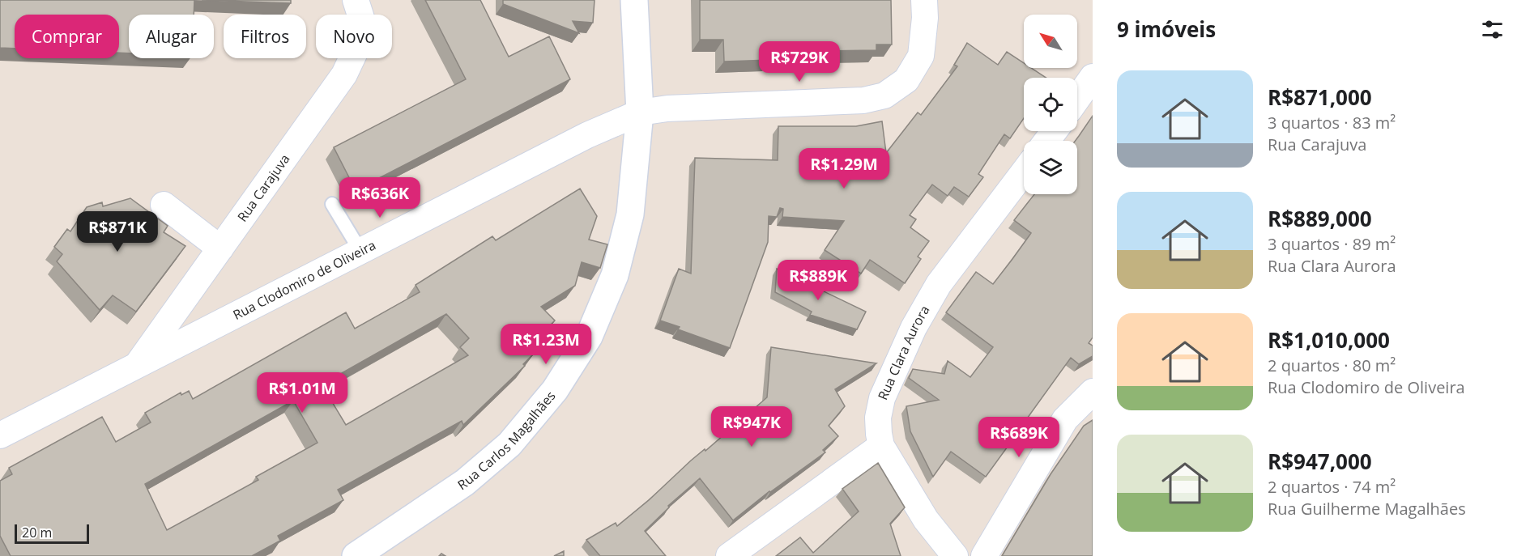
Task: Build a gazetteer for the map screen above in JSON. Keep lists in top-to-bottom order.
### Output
{
  "streets": {
    "street": [
      "Rua Carajuva",
      "Rua Clodomiro de Oliveira",
      "Rua Clara Aurora",
      "Rua Carlos Magalhães"
    ]
  },
  "crossings": [
    ["Rua Carajuva", "Rua Clodomiro de Oliveira"],
    ["Rua Clodomiro de Oliveira", "Rua Carlos Magalhães"]
  ],
  "scale_bar": "20 m",
  "north": "top left",
  "page": {
    "heading": "9 imóveis",
    "chip": [
      "Comprar",
      "Alugar",
      "Filtros",
      "Novo"
    ],
    "price": [
      "R$729K",
      "R$1.29M",
      "R$636K",
      "R$871K",
      "R$889K",
      "R$1.23M",
      "R$1.01M",
      "R$947K",
      "R$689K"
    ],
    "list": [
      {
        "name": "R$871,000",
        "note": "3 quartos · 83 m² · Rua Carajuva"
      },
      {
        "name": "R$889,000",
        "note": "3 quartos · 89 m² · Rua Clara Aurora"
      },
      {
        "name": "R$1,010,000",
        "note": "2 quartos · 80 m² · Rua Clodomiro de Oliveira"
      },
      {
        "name": "R$947,000",
        "note": "2 quartos · 74 m² · Rua Guilherme Magalhães"
      }
    ],
    "scale": "20 m"
  }
}
